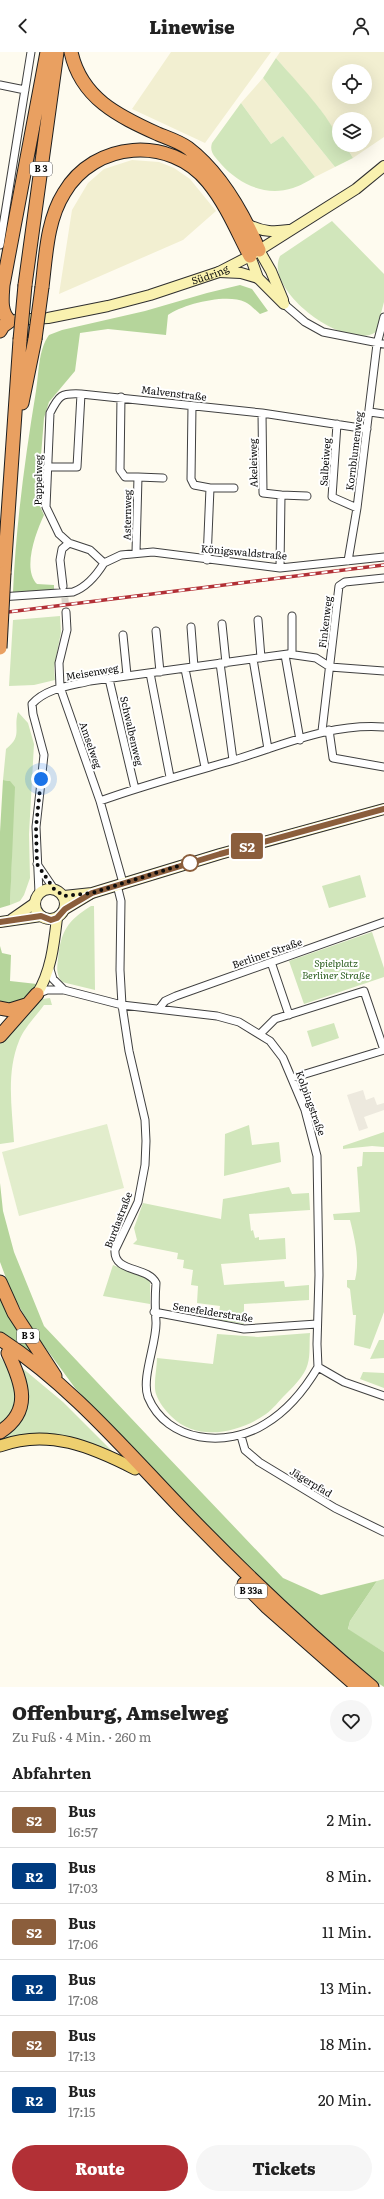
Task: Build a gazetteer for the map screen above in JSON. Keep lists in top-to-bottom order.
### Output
{
  "streets": {
    "highway": ["B 3", "B 33a"],
    "main road": ["Südring"],
    "street": [
      "Malvenstraße",
      "Kornblumenweg",
      "Salbeiweg",
      "Akeleiweg",
      "Pappelweg",
      "Asternweg",
      "Königswaldstraße",
      "Finkenweg",
      "Meisenweg",
      "Schwalbenweg",
      "Amselweg",
      "Berliner Straße",
      "Kolpingstraße",
      "Burdastraße",
      "Senefelderstraße",
      "Jägerpfad"
    ]
  },
  "crossings": [
    ["B 3", "B 33a"],
    ["Malvenstraße", "Kornblumenweg"],
    ["Malvenstraße", "Salbeiweg"],
    ["Malvenstraße", "Akeleiweg"],
    ["Malvenstraße", "Pappelweg"],
    ["Malvenstraße", "Asternweg"],
    ["Kornblumenweg", "Salbeiweg"],
    ["Kornblumenweg", "Königswaldstraße"],
    ["Asternweg", "Königswaldstraße"],
    ["Finkenweg", "Meisenweg"],
    ["Meisenweg", "Schwalbenweg"],
    ["Meisenweg", "Amselweg"],
    ["Amselweg", "Burdastraße"],
    ["Berliner Straße", "Kolpingstraße"],
    ["Kolpingstraße", "Burdastraße"],
    ["Kolpingstraße", "Senefelderstraße"],
    ["Burdastraße", "Senefelderstraße"],
    ["Burdastraße", "Jägerpfad"]
  ],
  "parks": ["Spielplatz Berliner Straße"],
  "lines": ["bus line S2"],
  "page": {
    "header": "Linewise",
    "on_map": "S2",
    "heading": [
      ["Offenburg, Amselweg", "Zu Fuß · 4 Min. · 260 m"],
      "Abfahrten"
    ],
    "list": [
      {
        "mark": "S2",
        "name": "Bus",
        "note": "16:57",
        "value": "2 Min."
      },
      {
        "mark": "R2",
        "name": "Bus",
        "note": "17:03",
        "value": "8 Min."
      },
      {
        "mark": "S2",
        "name": "Bus",
        "note": "17:06",
        "value": "11 Min."
      },
      {
        "mark": "R2",
        "name": "Bus",
        "note": "17:08",
        "value": "13 Min."
      },
      {
        "mark": "S2",
        "name": "Bus",
        "note": "17:13",
        "value": "18 Min."
      },
      {
        "mark": "R2",
        "name": "Bus",
        "note": "17:15",
        "value": "20 Min."
      }
    ],
    "buttons": ["Route", "Tickets"]
  }
}
